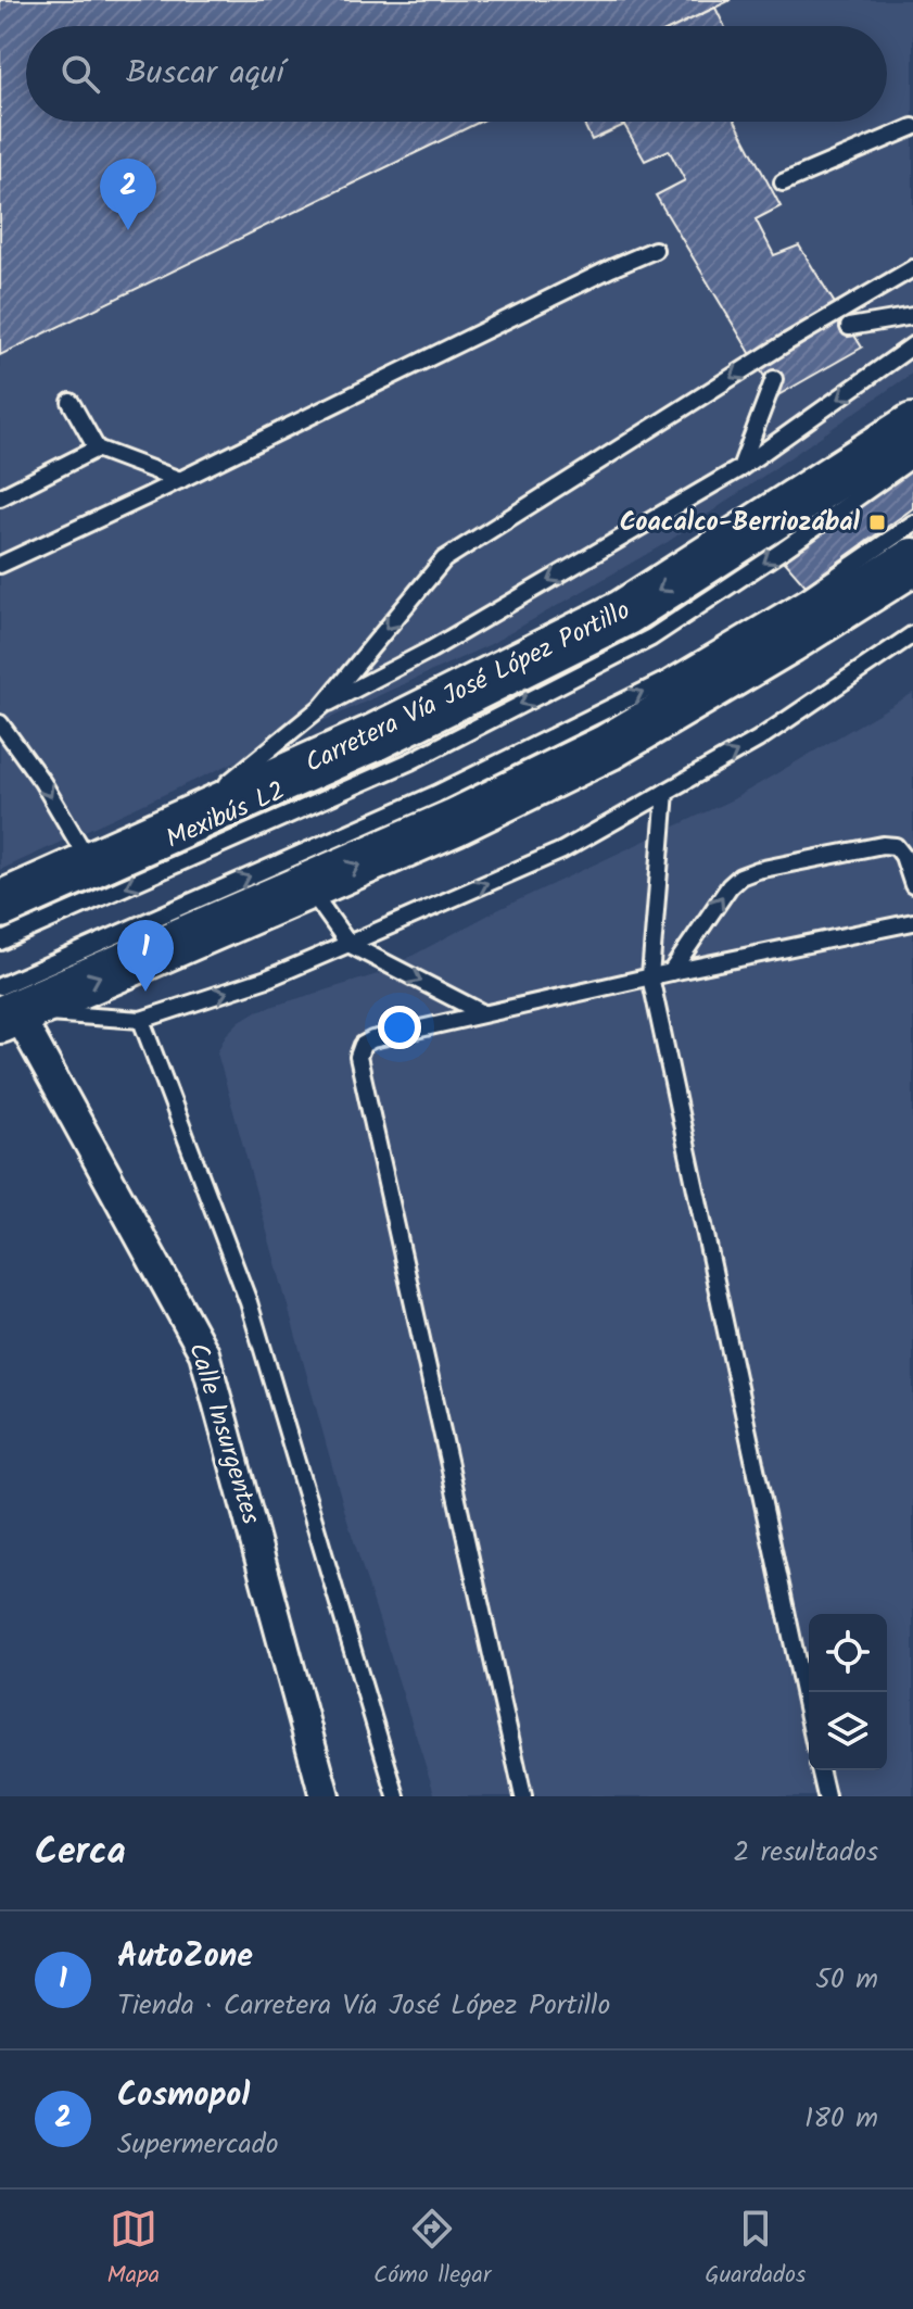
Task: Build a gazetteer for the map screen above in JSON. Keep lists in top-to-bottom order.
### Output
{
  "streets": {
    "main road": ["Carretera Vía José López Portillo"],
    "street": ["Calle Insurgentes"],
    "lane": ["Mexibús L2"]
  },
  "places": {
    "transit": ["Coacalco-Berriozábal"]
  },
  "page": {
    "search": "Buscar aquí",
    "pins": ["2", "1"],
    "heading": ["Cerca", "2 resultados"],
    "list": [
      {
        "mark": "1",
        "name": "AutoZone",
        "note": "Tienda · Carretera Vía José López Portillo",
        "value": "50 m"
      },
      {
        "mark": "2",
        "name": "Cosmopol",
        "note": "Supermercado",
        "value": "180 m"
      }
    ],
    "nav": ["Mapa", "Cómo llegar", "Guardados"]
  }
}
